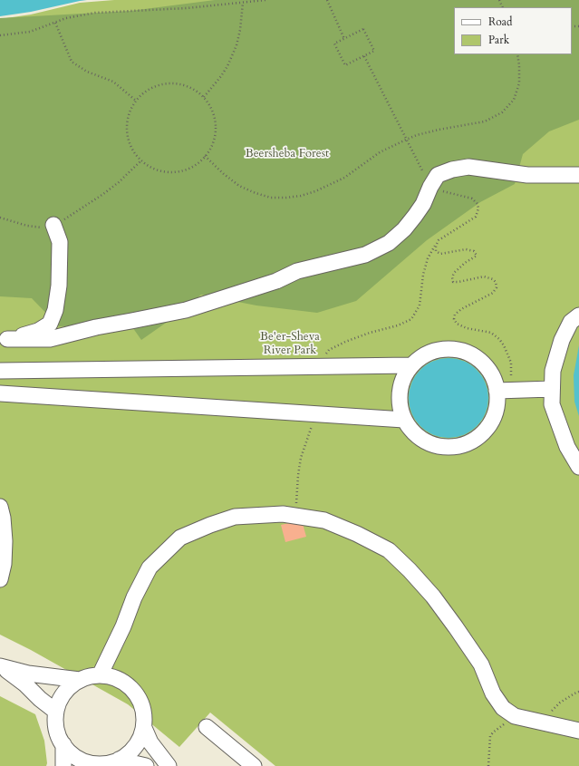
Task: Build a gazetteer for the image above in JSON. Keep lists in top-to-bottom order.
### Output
{
  "parks": ["Beersheba Forest", "Be'er-Sheva River Park"],
  "legend": ["Road", "Park"]
}
